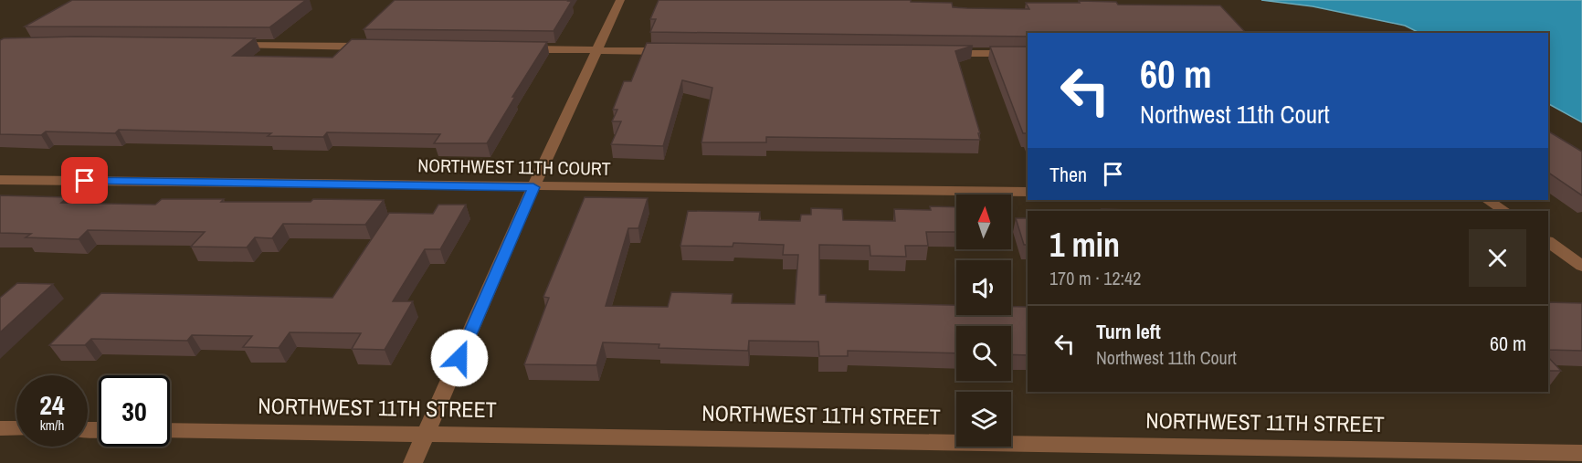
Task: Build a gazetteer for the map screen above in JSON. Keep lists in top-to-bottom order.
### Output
{
  "streets": {
    "street": ["NORTHWEST 11TH COURT", "NORTHWEST 11TH STREET"]
  },
  "north": "top",
  "page": {
    "turn": ["60 m", "Northwest 11th Court"],
    "then": "Then",
    "heading": ["1 min", "170 m · 12:42"],
    "list": [
      {
        "name": "Turn left",
        "note": "Northwest 11th Court",
        "value": "60 m"
      }
    ],
    "speed": "24 km/h",
    "limit": "30"
  }
}
